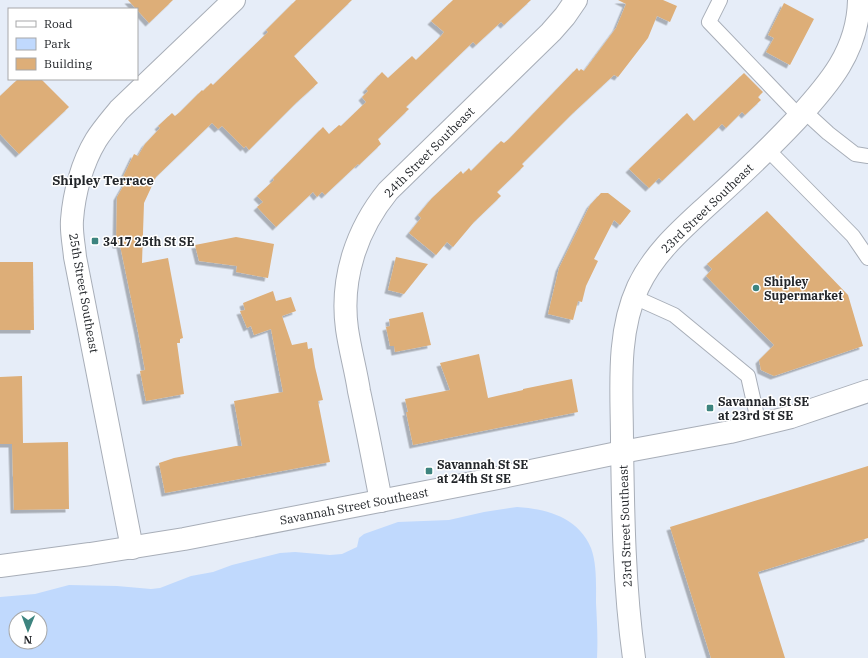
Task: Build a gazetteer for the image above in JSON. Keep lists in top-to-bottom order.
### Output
{
  "streets": {
    "street": [
      "24th Street Southeast",
      "23rd Street Southeast",
      "25th Street Southeast",
      "Savannah Street Southeast"
    ]
  },
  "crossings": [
    ["24th Street Southeast", "Savannah Street Southeast"],
    ["23rd Street Southeast", "Savannah Street Southeast"],
    ["25th Street Southeast", "Savannah Street Southeast"]
  ],
  "districts": ["Shipley Terrace"],
  "places": {
    "transit": ["3417 25th St SE", "Savannah St SE at 23rd St SE", "Savannah St SE at 24th St SE"],
    "other": ["Shipley Supermarket"]
  },
  "legend": ["Road", "Park", "Building"],
  "north": "bottom"
}
